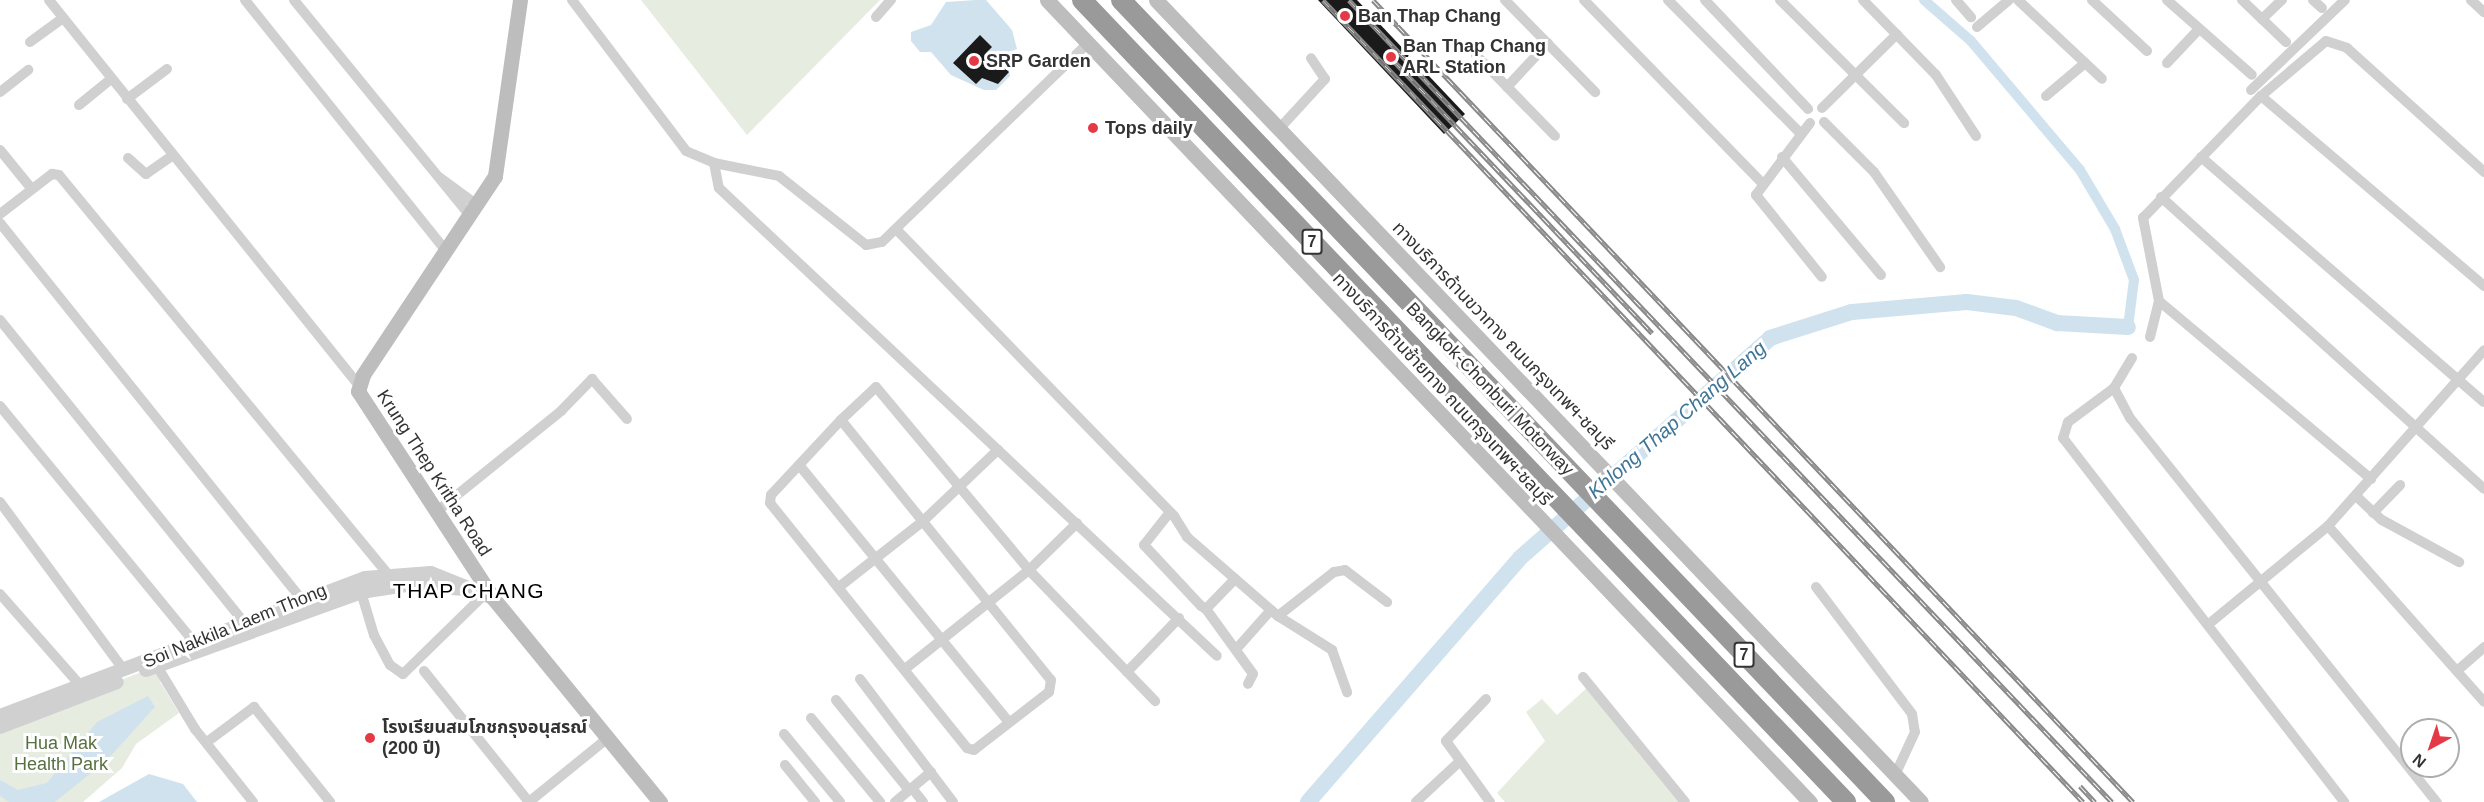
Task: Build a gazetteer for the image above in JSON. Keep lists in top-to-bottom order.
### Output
{
  "streets": {
    "highway": ["7", "Bangkok-Chonburi Motorway"],
    "main road": ["ทางบริการด้านขวาทาง ถนนกรุงเทพฯ-ชลบุรี", "ทางบริการด้านซ้ายทาง ถนนกรุงเทพฯ-ชลบุรี", "Krung Thep Kritha Road"],
    "street": ["Soi Nakkila Laem Thong"]
  },
  "crossings": [
    ["Krung Thep Kritha Road", "Soi Nakkila Laem Thong"]
  ],
  "districts": ["THAP CHANG"],
  "water": ["Khlong Thap Chang Lang"],
  "parks": ["Hua Mak Health Park"],
  "places": [
    "Ban Thap Chang",
    "Ban Thap Chang ARL Station",
    "SRP Garden",
    "Tops daily",
    "โรงเรียนสมโภชกรุงอนุสรณ์ (200 ปี)"
  ],
  "north": "bottom left"
}
